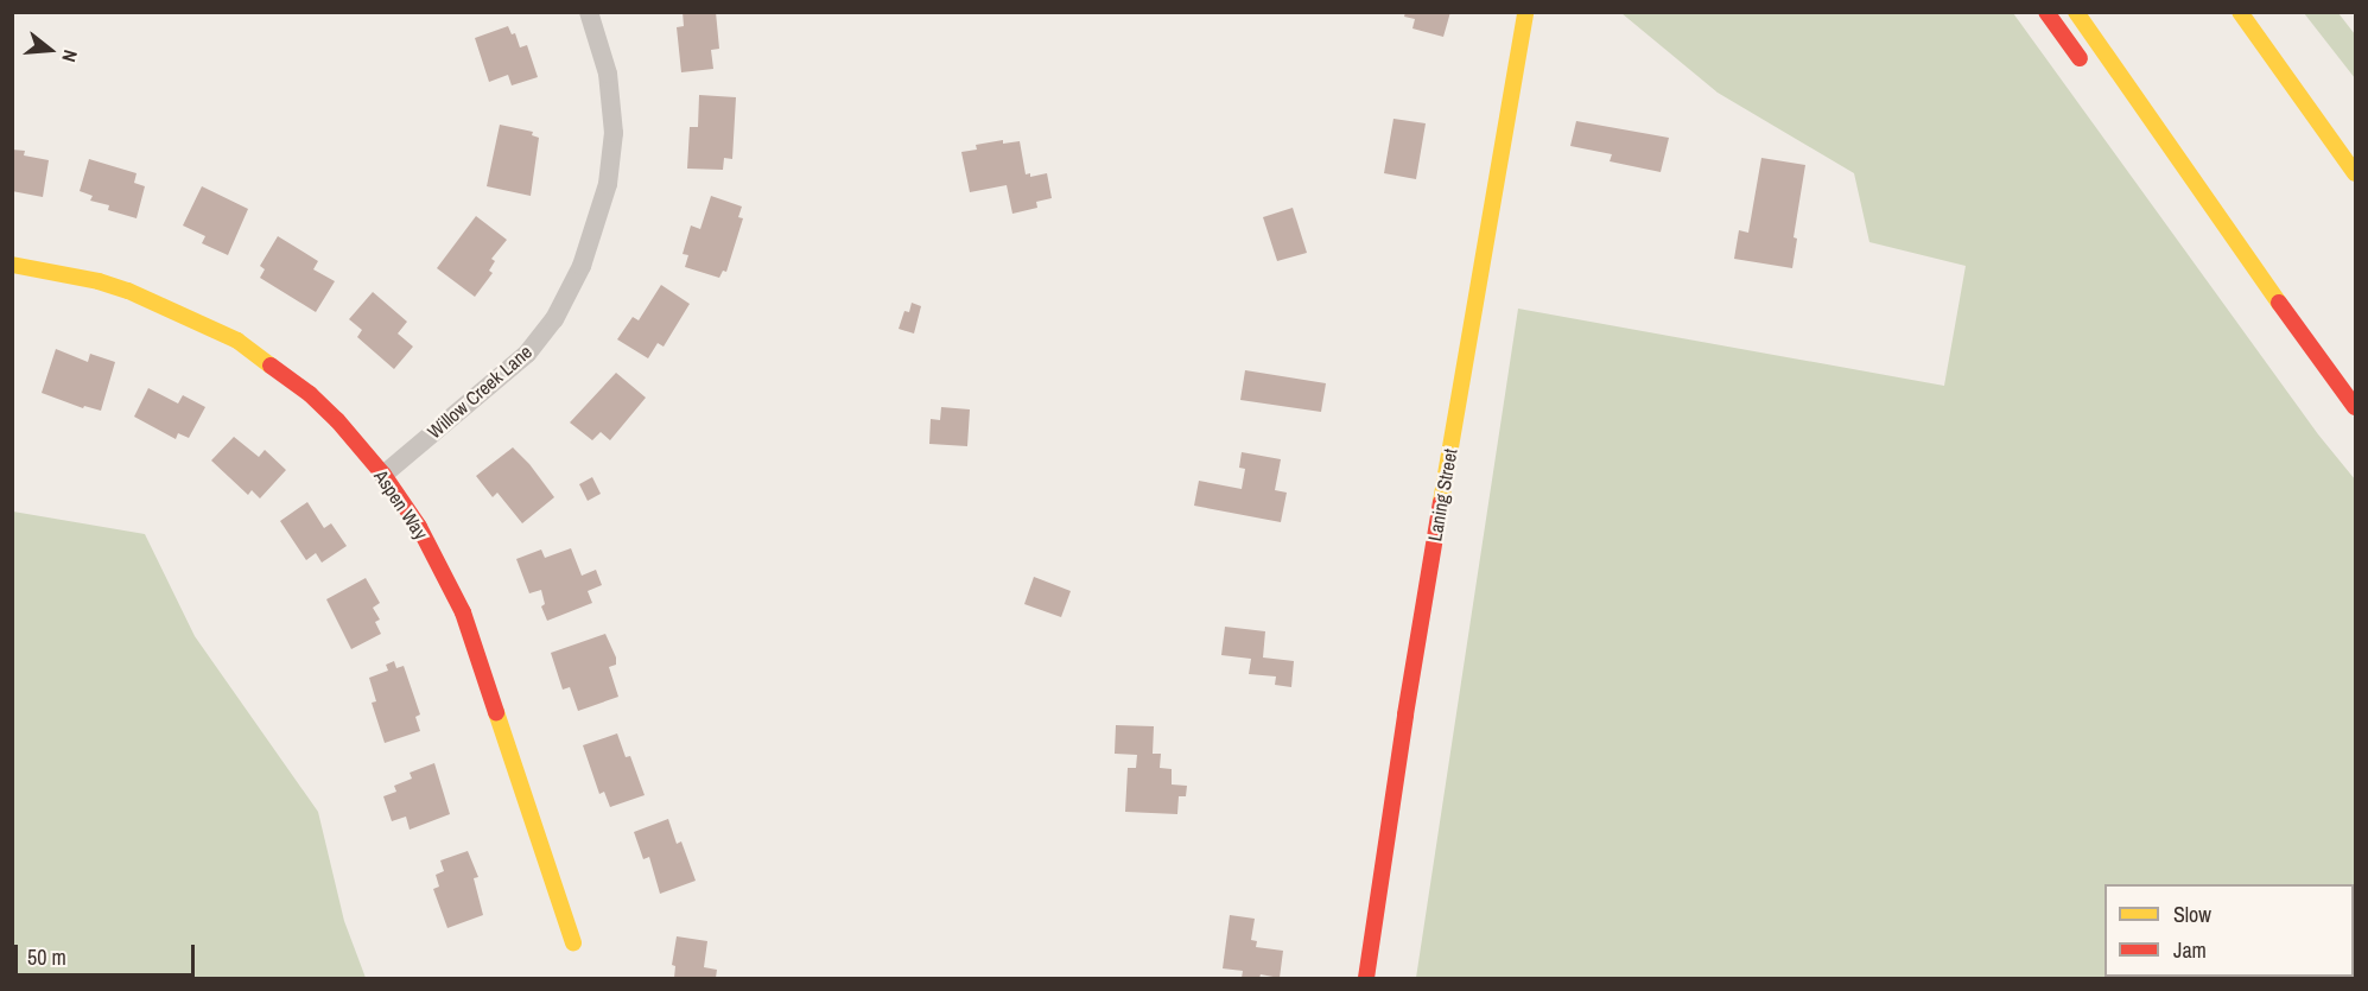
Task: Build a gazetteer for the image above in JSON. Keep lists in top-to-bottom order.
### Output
{
  "streets": {
    "main road": ["Laning Street", "Aspen Way"],
    "street": ["Willow Creek Lane"]
  },
  "crossings": [
    ["Willow Creek Lane", "Aspen Way"]
  ],
  "legend": ["Slow", "Jam"],
  "scale_bar": "50 m",
  "north": "right"
}
